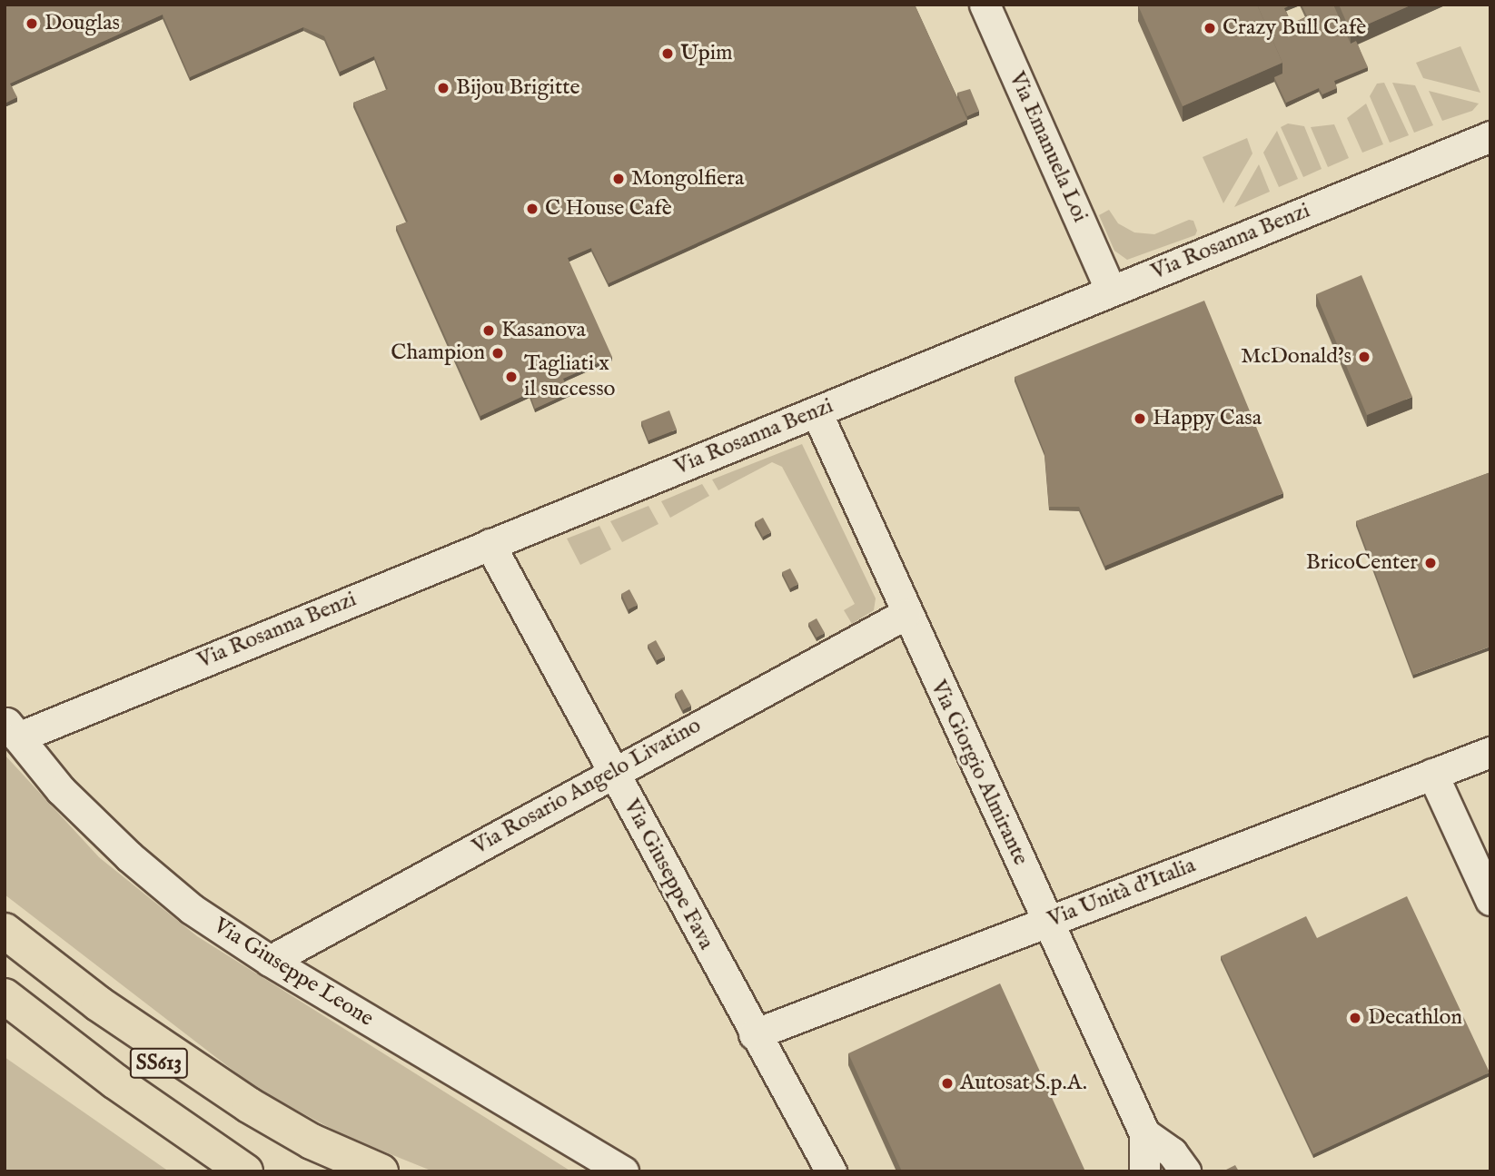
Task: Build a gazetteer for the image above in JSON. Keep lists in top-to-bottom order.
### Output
{
  "streets": {
    "highway": ["SS613"],
    "street": [
      "Via Emanuela Loi",
      "Via Rosanna Benzi",
      "Via Giorgio Almirante",
      "Via Rosario Angelo Livatino",
      "Via Giuseppe Fava",
      "Via Unità d'Italia",
      "Via Giuseppe Leone"
    ]
  },
  "crossings": [
    ["Via Emanuela Loi", "Via Rosanna Benzi"],
    ["Via Rosanna Benzi", "Via Giorgio Almirante"],
    ["Via Rosanna Benzi", "Via Giuseppe Fava"],
    ["Via Rosanna Benzi", "Via Giuseppe Leone"],
    ["Via Giorgio Almirante", "Via Rosario Angelo Livatino"],
    ["Via Giorgio Almirante", "Via Unità d'Italia"],
    ["Via Rosario Angelo Livatino", "Via Giuseppe Fava"],
    ["Via Rosario Angelo Livatino", "Via Giuseppe Leone"],
    ["Via Giuseppe Fava", "Via Unità d'Italia"]
  ],
  "places": [
    "Douglas",
    "Crazy Bull Cafè",
    "Upim",
    "Bijou Brigitte",
    "Mongolfiera",
    "C House Cafè",
    "Kasanova",
    "Champion",
    "McDonald's",
    "Tagliati x il successo",
    "Happy Casa",
    "BricoCenter",
    "Decathlon",
    "Autosat S.p.A."
  ]
}
